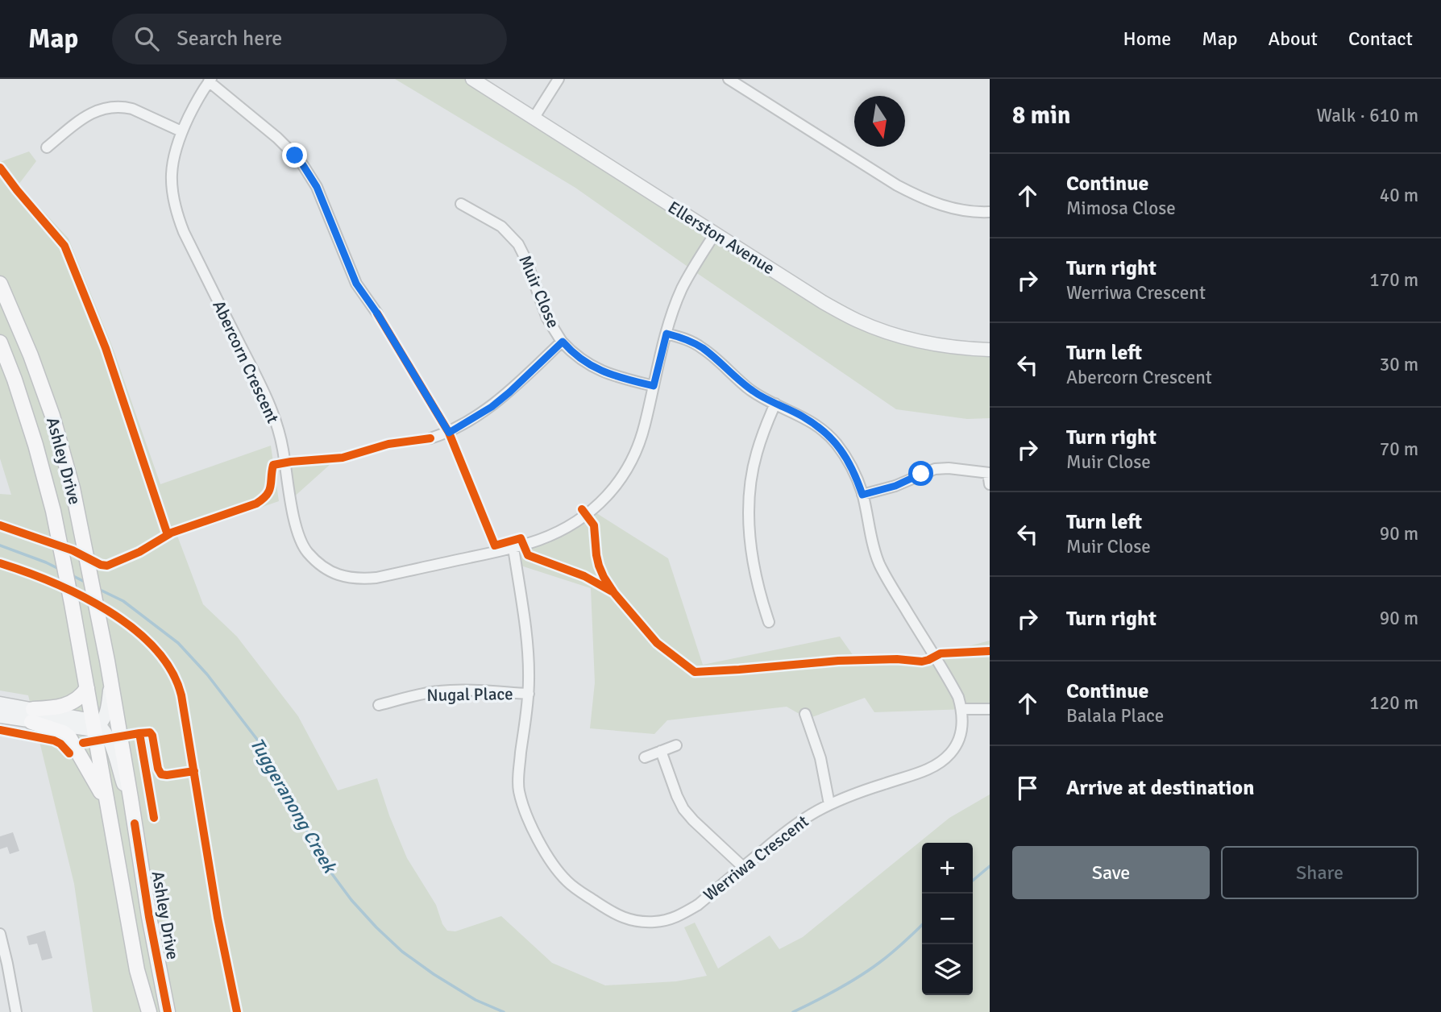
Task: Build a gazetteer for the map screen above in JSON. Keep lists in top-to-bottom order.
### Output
{
  "streets": {
    "main road": ["Ashley Drive"],
    "street": [
      "Ellerston Avenue",
      "Muir Close",
      "Abercorn Crescent",
      "Nugal Place",
      "Werriwa Crescent"
    ]
  },
  "crossings": [
    ["Ellerston Avenue", "Abercorn Crescent"],
    ["Muir Close", "Abercorn Crescent"],
    ["Abercorn Crescent", "Werriwa Crescent"],
    ["Nugal Place", "Werriwa Crescent"]
  ],
  "water": ["Tuggeranong Creek"],
  "north": "bottom",
  "page": {
    "header": "Map",
    "search": "Search here",
    "nav": [
      "Home",
      "Map",
      "About",
      "Contact"
    ],
    "heading": ["8 min", "Walk · 610 m"],
    "list": [
      ["Continue", "Mimosa Close", "40 m"],
      ["Turn right", "Werriwa Crescent", "170 m"],
      ["Turn left", "Abercorn Crescent", "30 m"],
      ["Turn right", "Muir Close", "70 m"],
      ["Turn left", "Muir Close", "90 m"],
      ["Turn right", "90 m"],
      ["Continue", "Balala Place", "120 m"],
      "Arrive at destination"
    ],
    "buttons": ["Save", "Share"],
    "map_buttons": ["+", "−"]
  }
}
